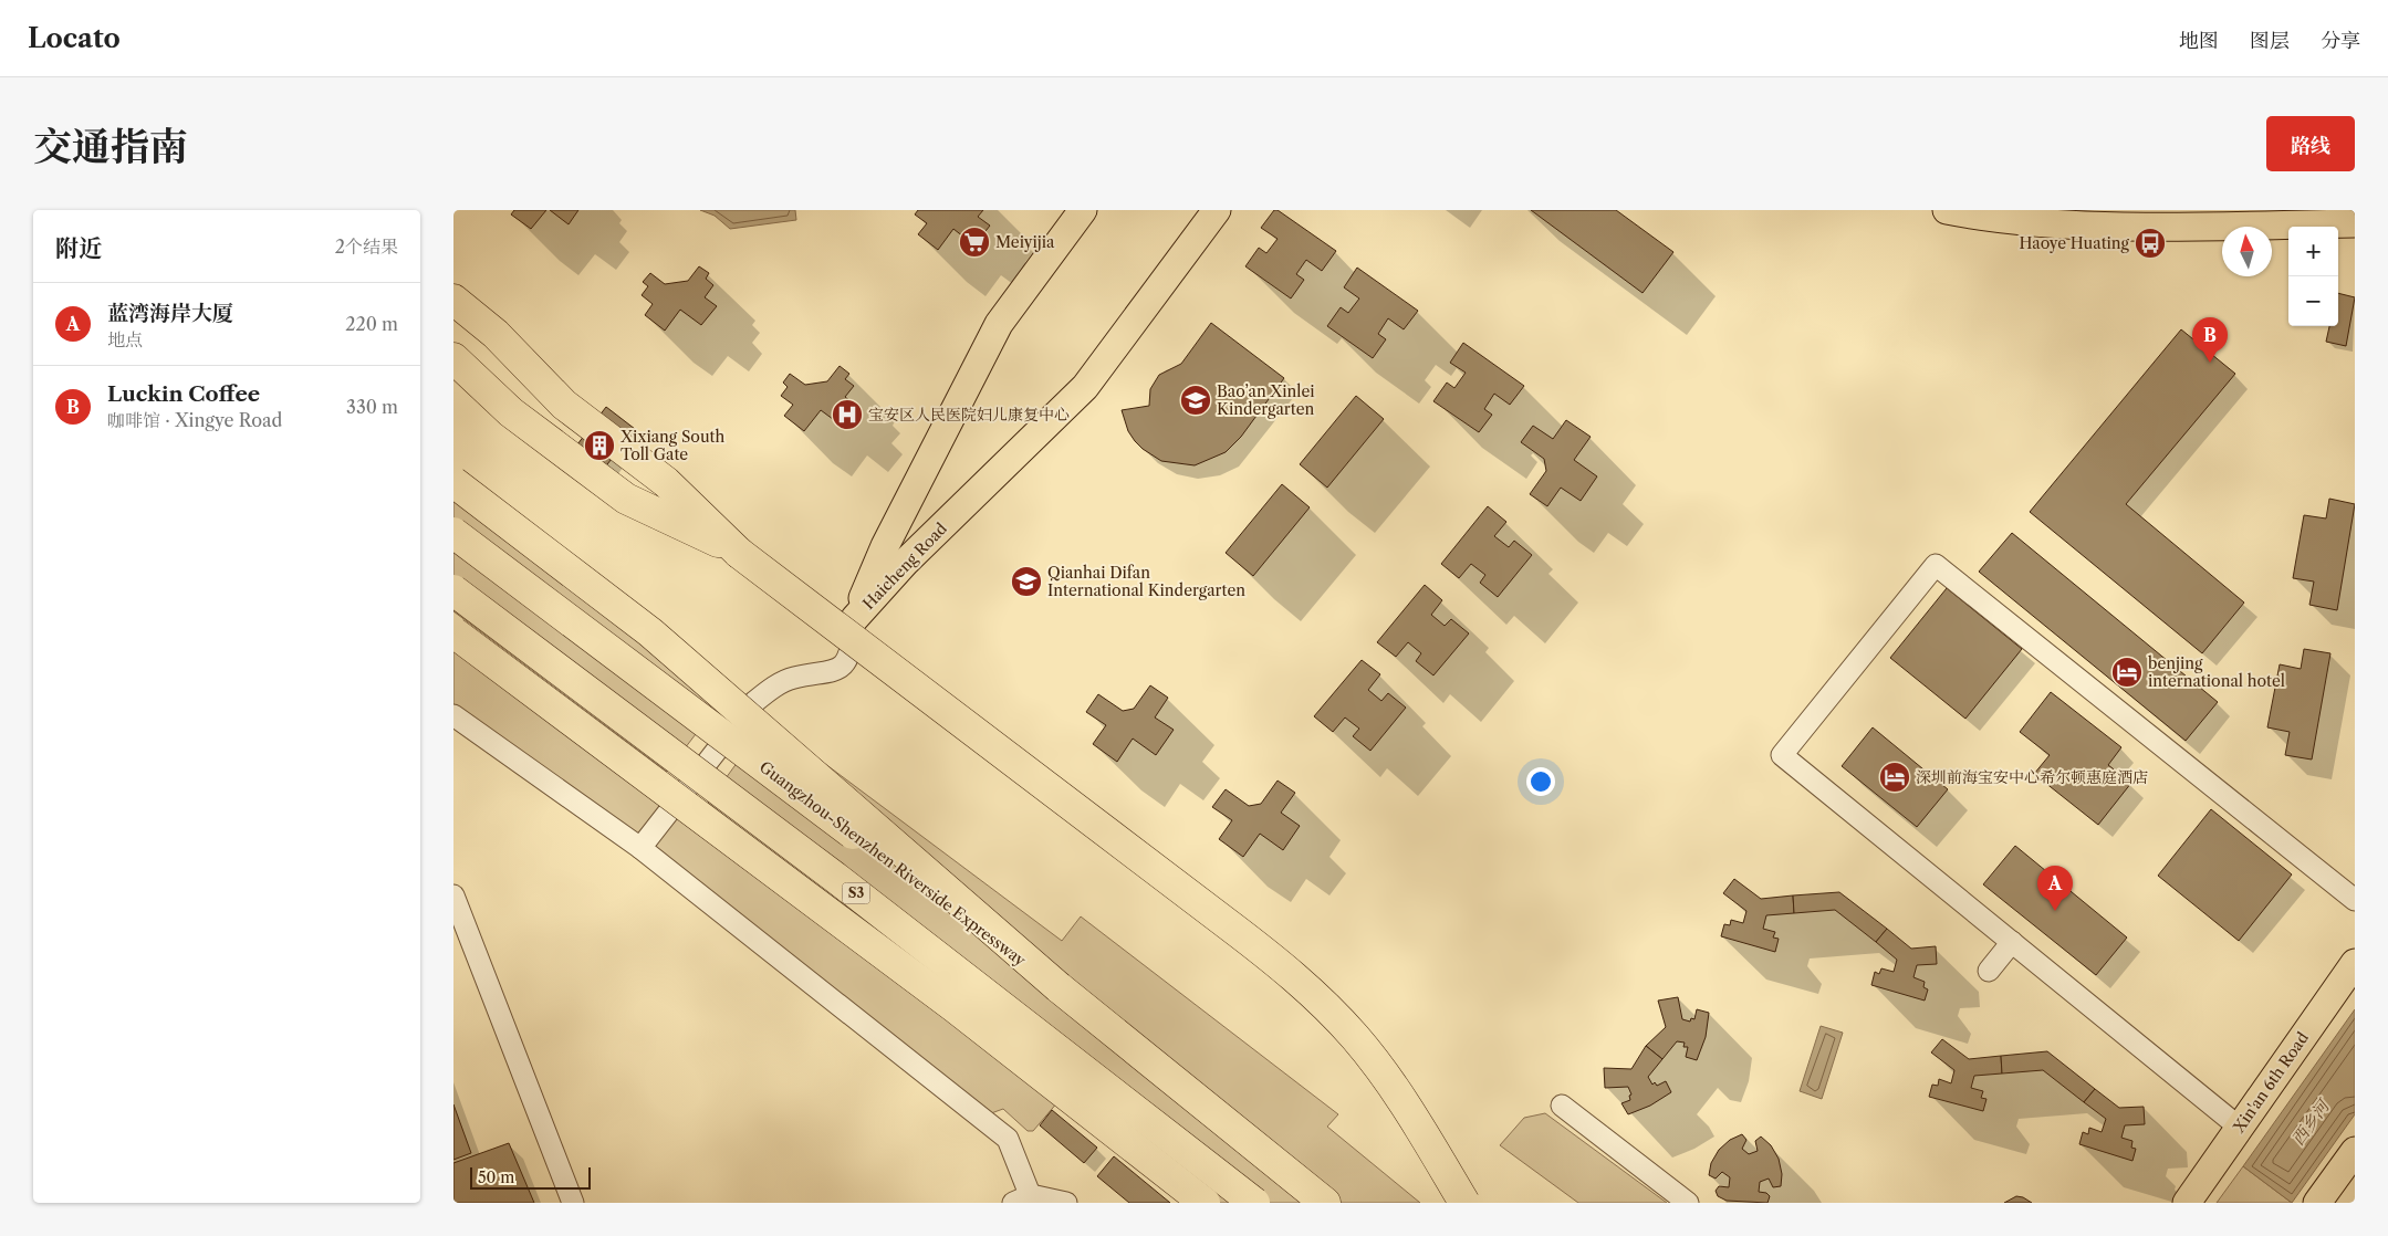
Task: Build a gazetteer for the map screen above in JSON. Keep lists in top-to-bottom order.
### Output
{
  "streets": {
    "highway": ["Guangzhou-Shenzhen Riverside Expressway", "S3"],
    "main road": ["Haicheng Road", "Xin'an 6th Road"]
  },
  "water": ["西乡河"],
  "places": {
    "supermarket": ["Meiyijia"],
    "bus stop": ["Haoye Huating"],
    "school or university": ["Bao’an Xinlei Kindergarten", "Qianhai Difan International Kindergarten"],
    "hospital": ["宝安区人民医院妇儿康复中心"],
    "building": ["Xixiang South Toll Gate"],
    "hotel": ["benjing international hotel", "深圳前海宝安中心希尔顿惠庭酒店"]
  },
  "scale_bar": "50 m",
  "north": "top",
  "page": {
    "header": "Locato",
    "nav": ["地图", "图层", "分享"],
    "title": "交通指南",
    "buttons": "路线",
    "heading": ["附近", "2个结果"],
    "map_buttons": ["+", "−"],
    "list": [
      {
        "mark": "A",
        "name": "蓝湾海岸大厦",
        "note": "地点",
        "value": "220 m"
      },
      {
        "mark": "B",
        "name": "Luckin Coffee",
        "note": "咖啡馆 · Xingye Road",
        "value": "330 m"
      }
    ],
    "pins": ["B", "A"],
    "scale": "50 m"
  }
}
